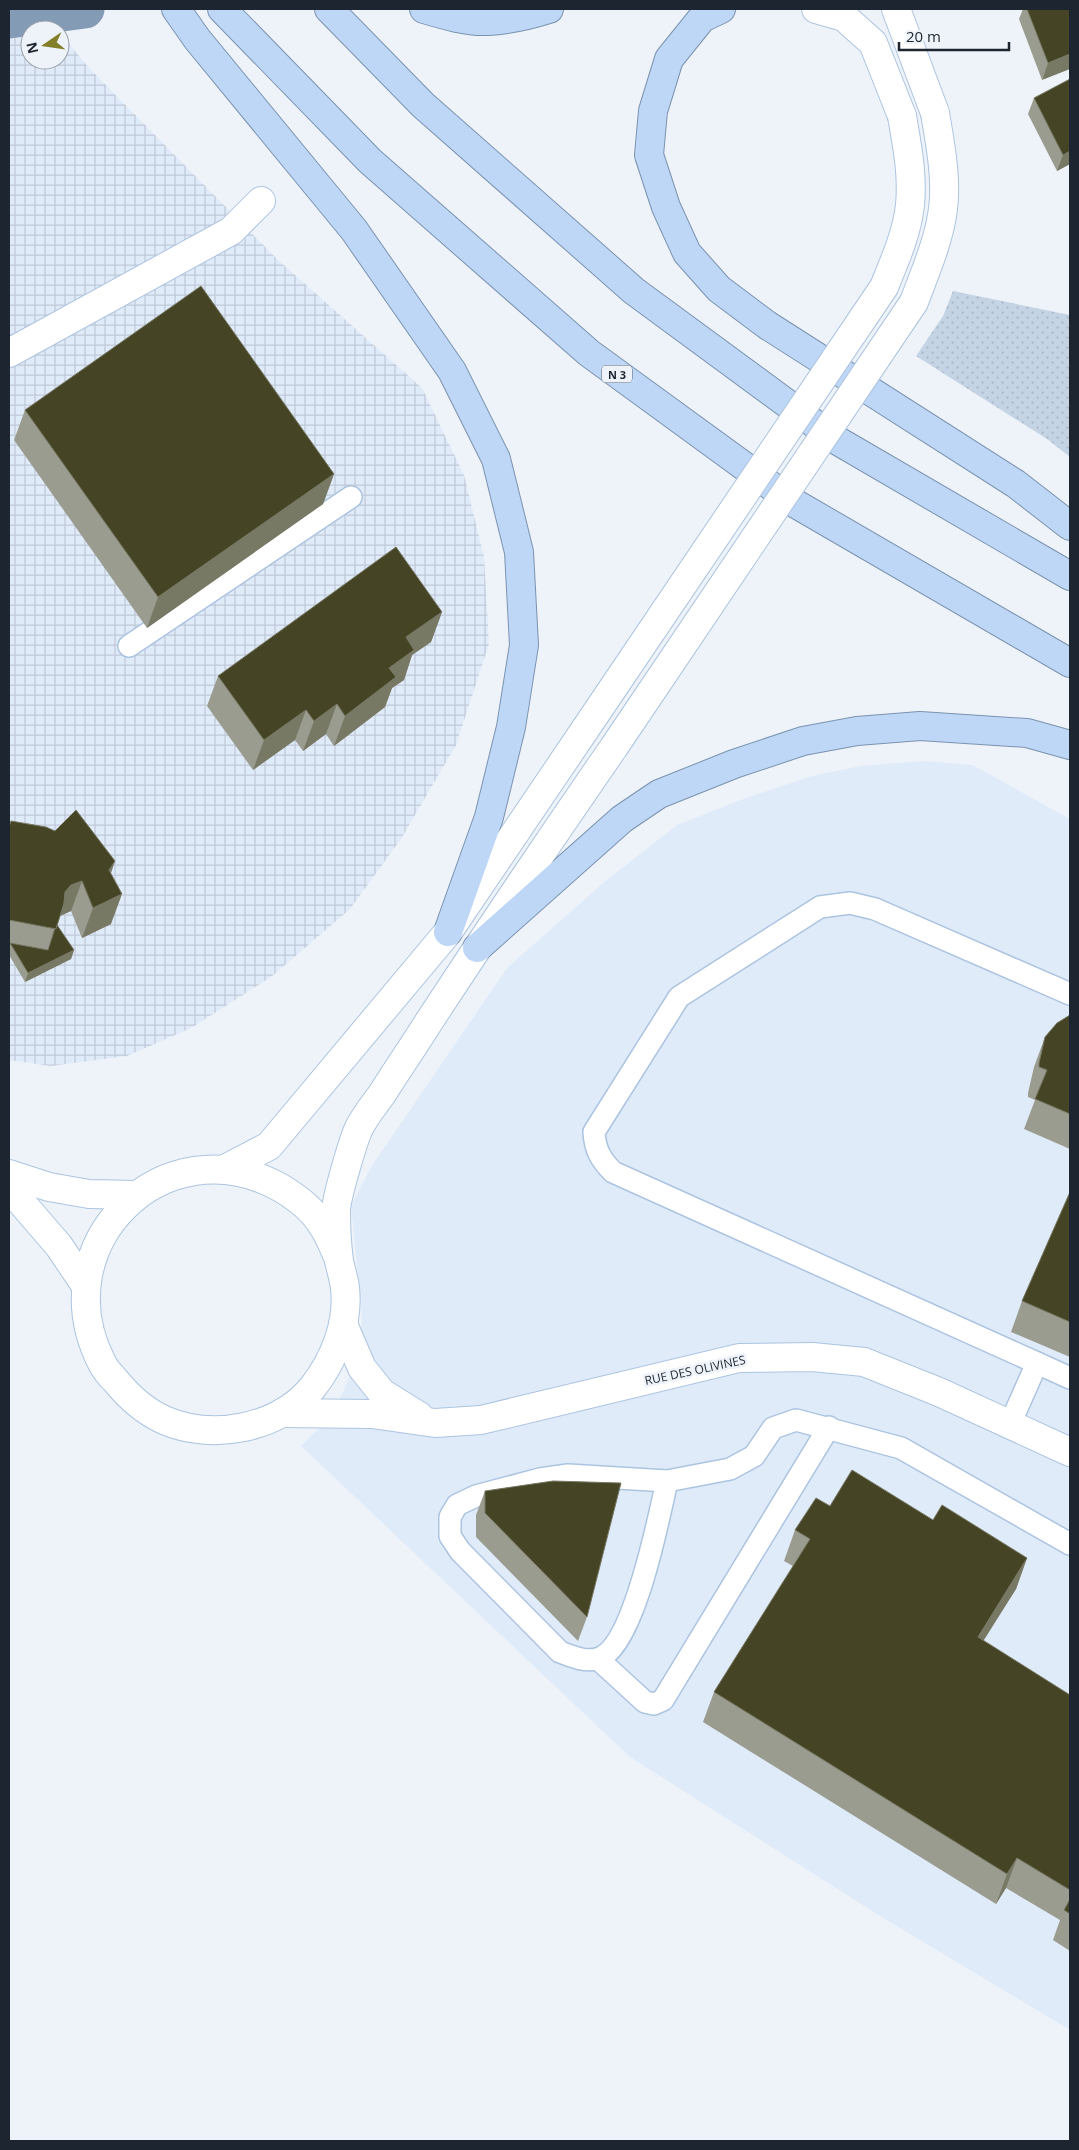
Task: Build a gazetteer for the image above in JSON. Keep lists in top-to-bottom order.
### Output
{
  "streets": {
    "highway": ["N 3"],
    "street": ["RUE DES OLIVINES"]
  },
  "scale_bar": "20 m",
  "north": "left"
}
